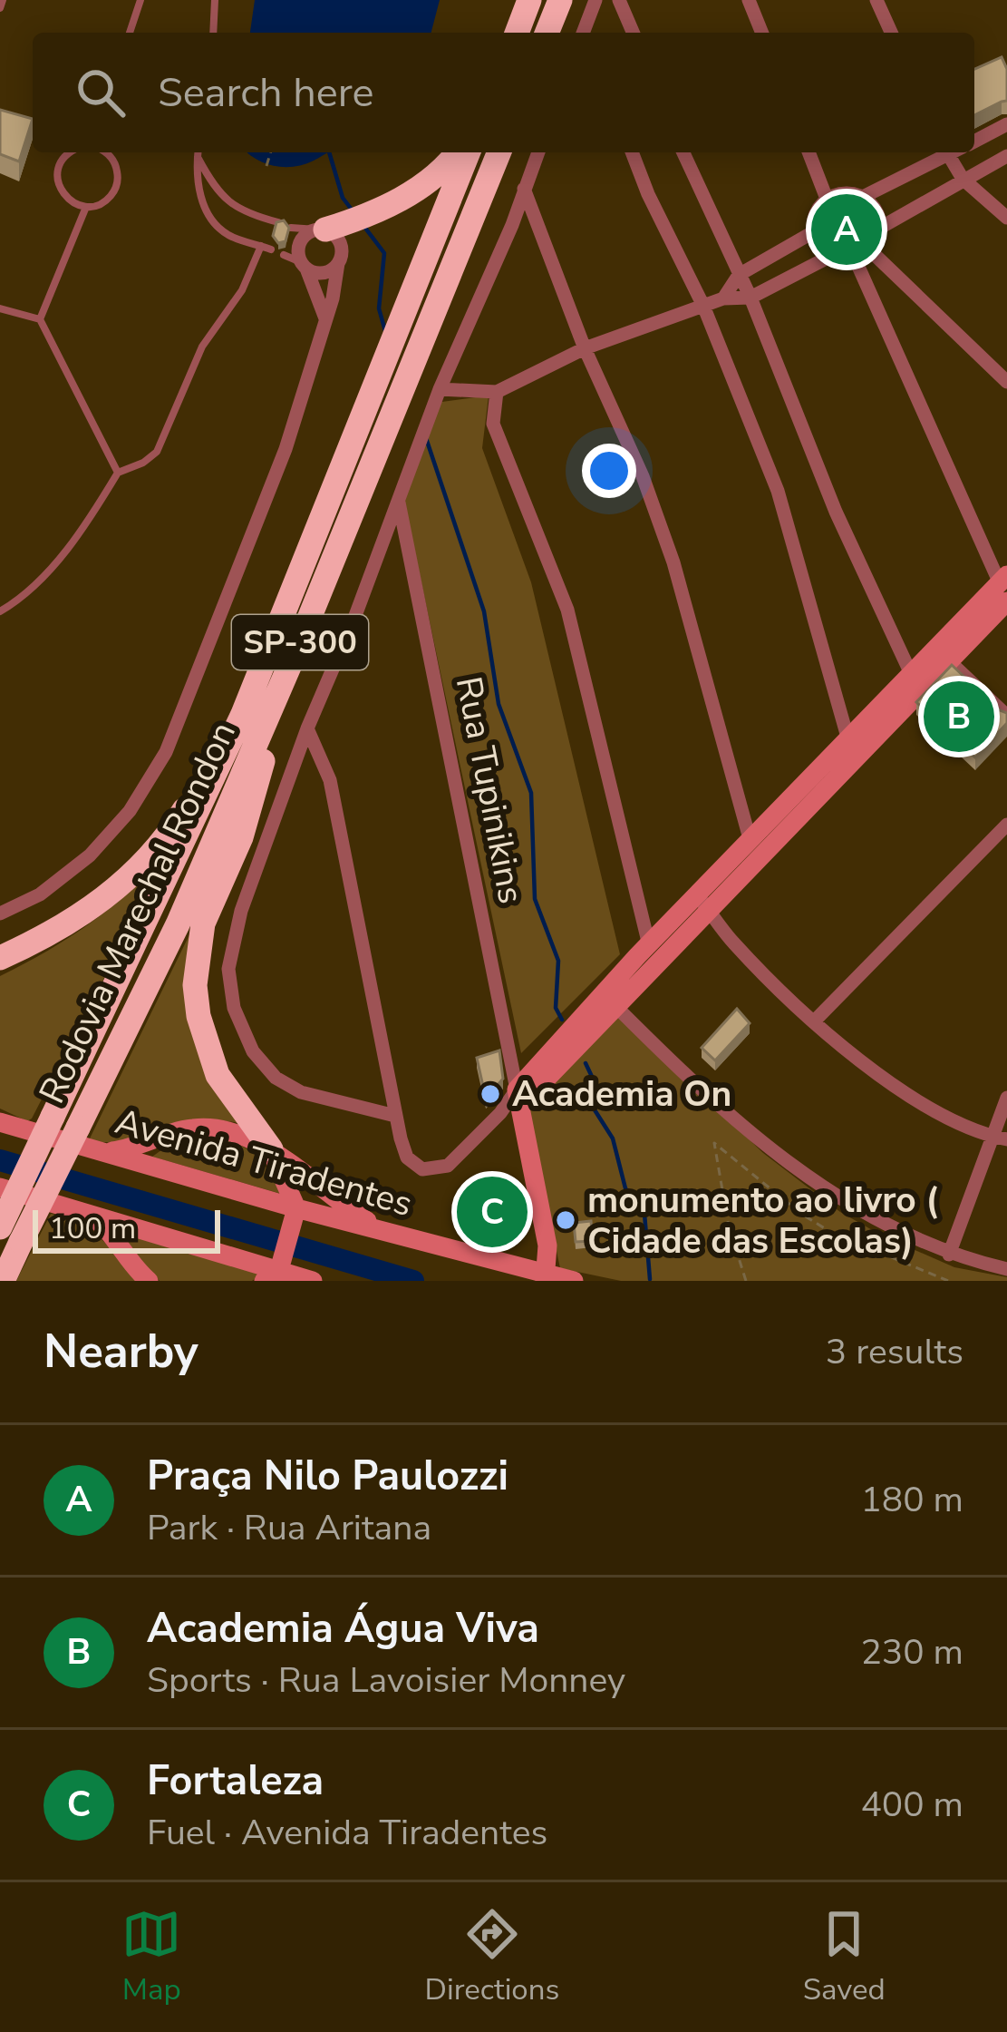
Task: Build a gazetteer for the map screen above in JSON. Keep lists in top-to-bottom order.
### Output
{
  "streets": {
    "highway": ["SP-300", "Rodovia Marechal Rondon"],
    "main road": ["Avenida Tiradentes"],
    "street": ["Rua Tupinikins"]
  },
  "places": ["Academia On", "monumento ao livro ( Cidade das Escolas)"],
  "scale_bar": "100 m",
  "page": {
    "search": "Search here",
    "pins": ["A", "B", "C"],
    "scale": "100 m",
    "heading": ["Nearby", "3 results"],
    "list": [
      {
        "mark": "A",
        "name": "Praça Nilo Paulozzi",
        "note": "Park · Rua Aritana",
        "value": "180 m"
      },
      {
        "mark": "B",
        "name": "Academia Água Viva",
        "note": "Sports · Rua Lavoisier Monney",
        "value": "230 m"
      },
      {
        "mark": "C",
        "name": "Fortaleza",
        "note": "Fuel · Avenida Tiradentes",
        "value": "400 m"
      }
    ],
    "nav": ["Map", "Directions", "Saved"]
  }
}
